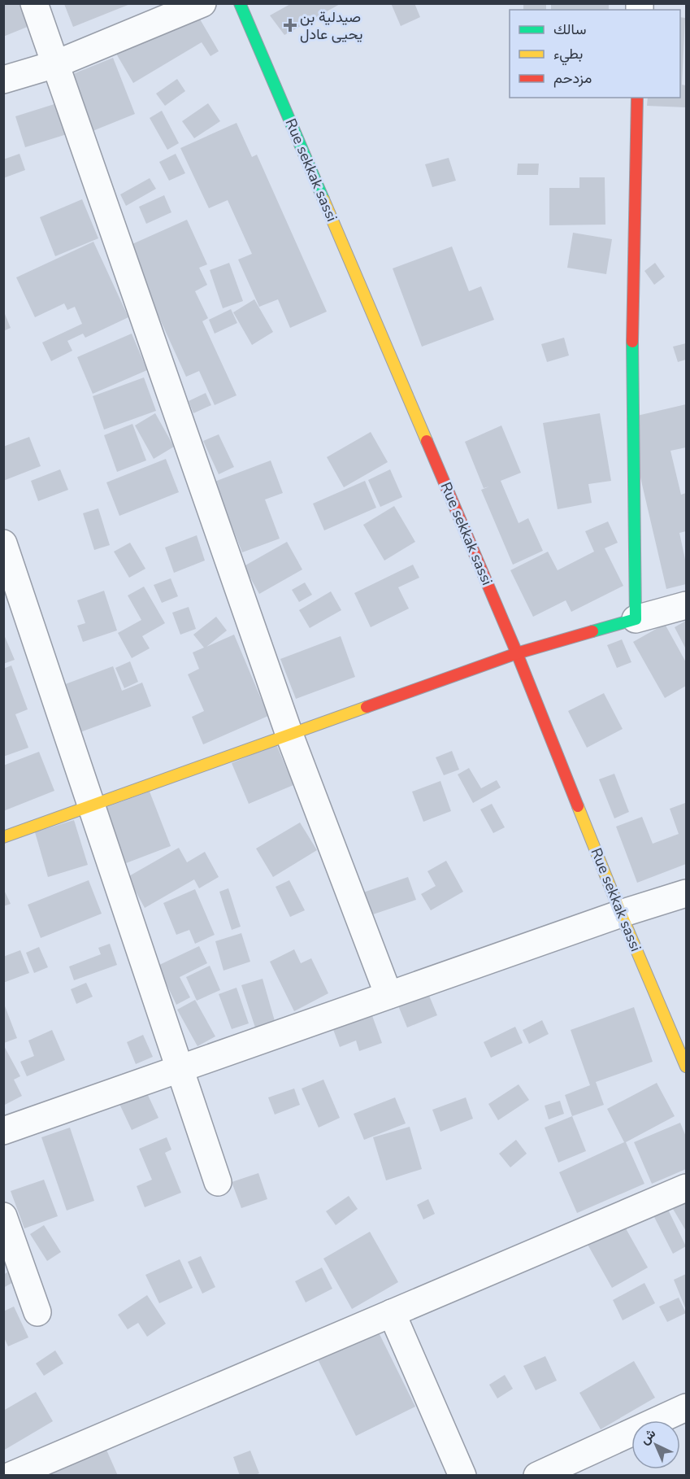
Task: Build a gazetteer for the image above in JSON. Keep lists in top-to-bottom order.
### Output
{
  "streets": {
    "street": ["Rue sekkak sassi"]
  },
  "places": {
    "health": ["صيدلية بن يحيى عادل"]
  },
  "legend": ["سالك", "بطيء", "مزدحم"],
  "north": "top left"
}
